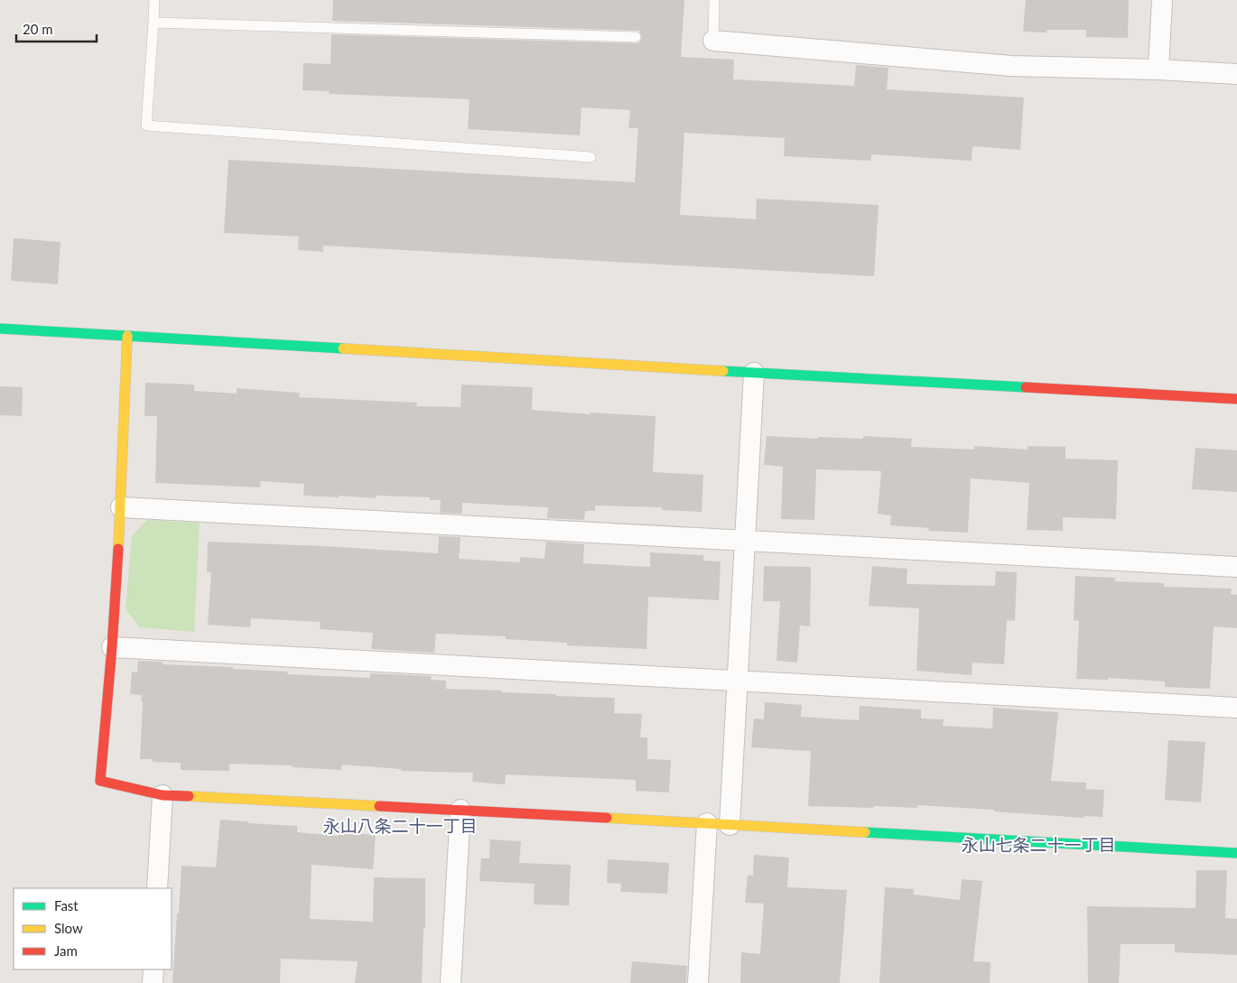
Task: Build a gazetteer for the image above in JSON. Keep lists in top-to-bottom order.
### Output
{
  "districts": ["永山八条二十一丁目", "永山七条二十一丁目"],
  "legend": ["Fast", "Slow", "Jam"],
  "scale_bar": "20 m"
}
